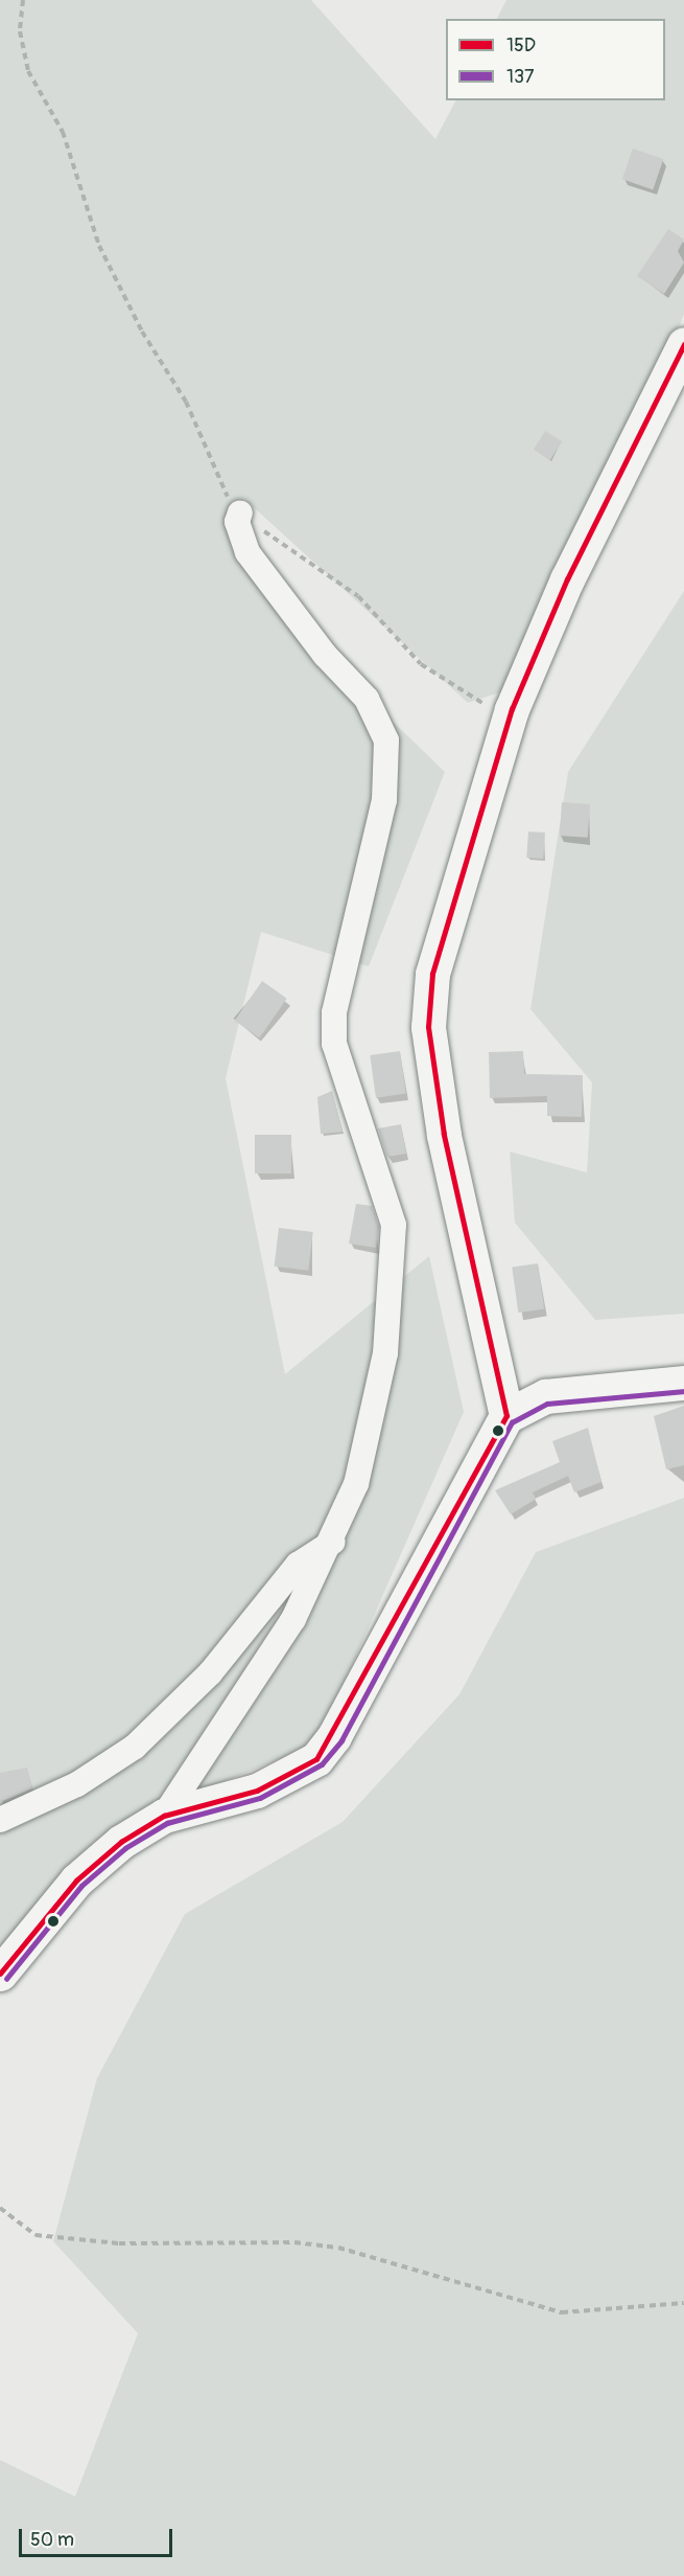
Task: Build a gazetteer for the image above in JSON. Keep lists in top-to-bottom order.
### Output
{
  "lines": ["transit line 15D", "transit line 137"],
  "legend": ["15D", "137"],
  "scale_bar": "50 m"
}
